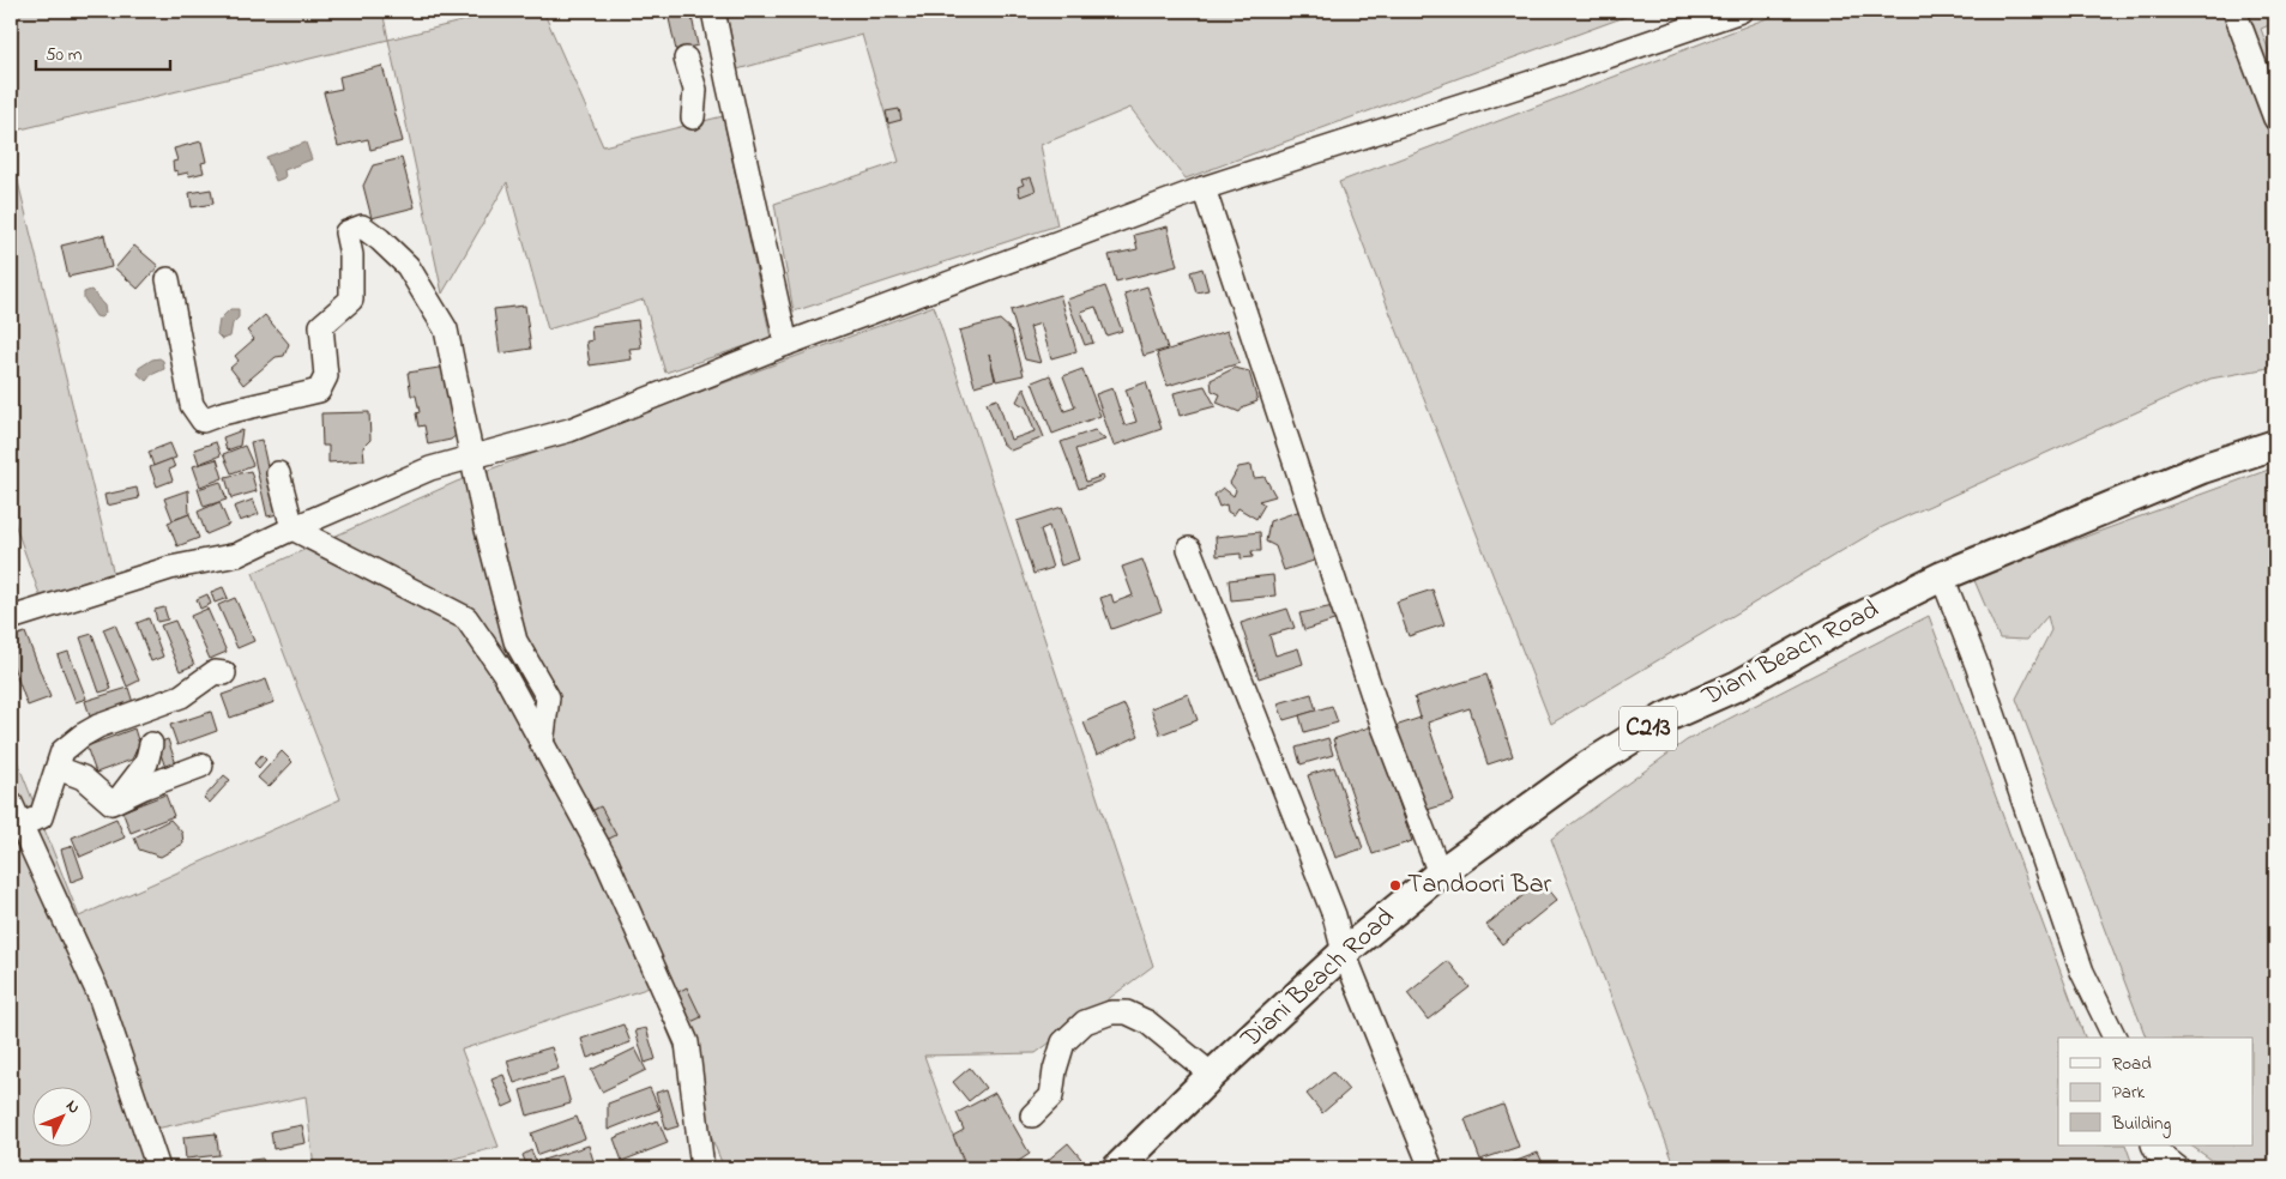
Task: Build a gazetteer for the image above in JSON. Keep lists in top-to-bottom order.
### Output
{
  "streets": {
    "main road": ["Diani Beach Road", "C213"]
  },
  "places": ["Tandoori Bar"],
  "legend": ["Road", "Park", "Building"],
  "scale_bar": "50 m",
  "north": "top right"
}
